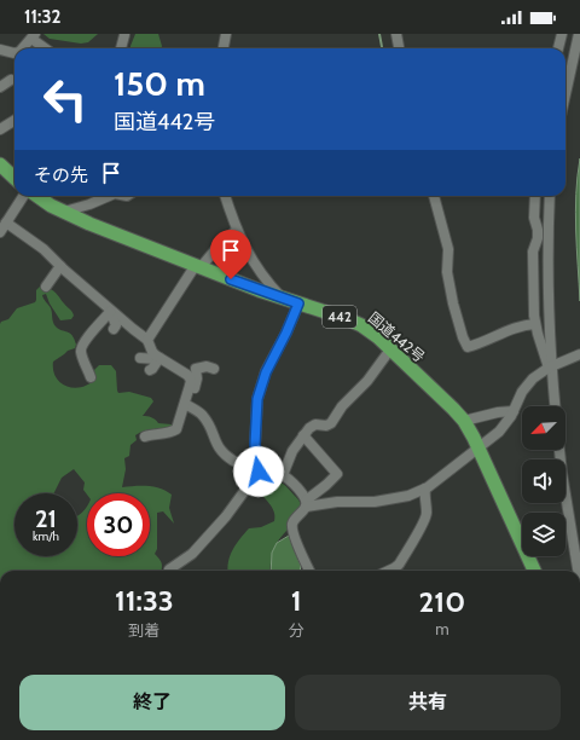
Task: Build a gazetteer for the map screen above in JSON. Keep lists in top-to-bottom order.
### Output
{
  "streets": {
    "highway": ["442", "国道442号"]
  },
  "north": "bottom left",
  "page": {
    "status": "11:32",
    "turn": ["150 m", "国道442号"],
    "then": "その先",
    "speed": "21 km/h",
    "limit": "30",
    "eta": [
      "11:33",
      "到着",
      "1",
      "分",
      "210",
      "m"
    ],
    "buttons": ["終了", "共有"]
  }
}
